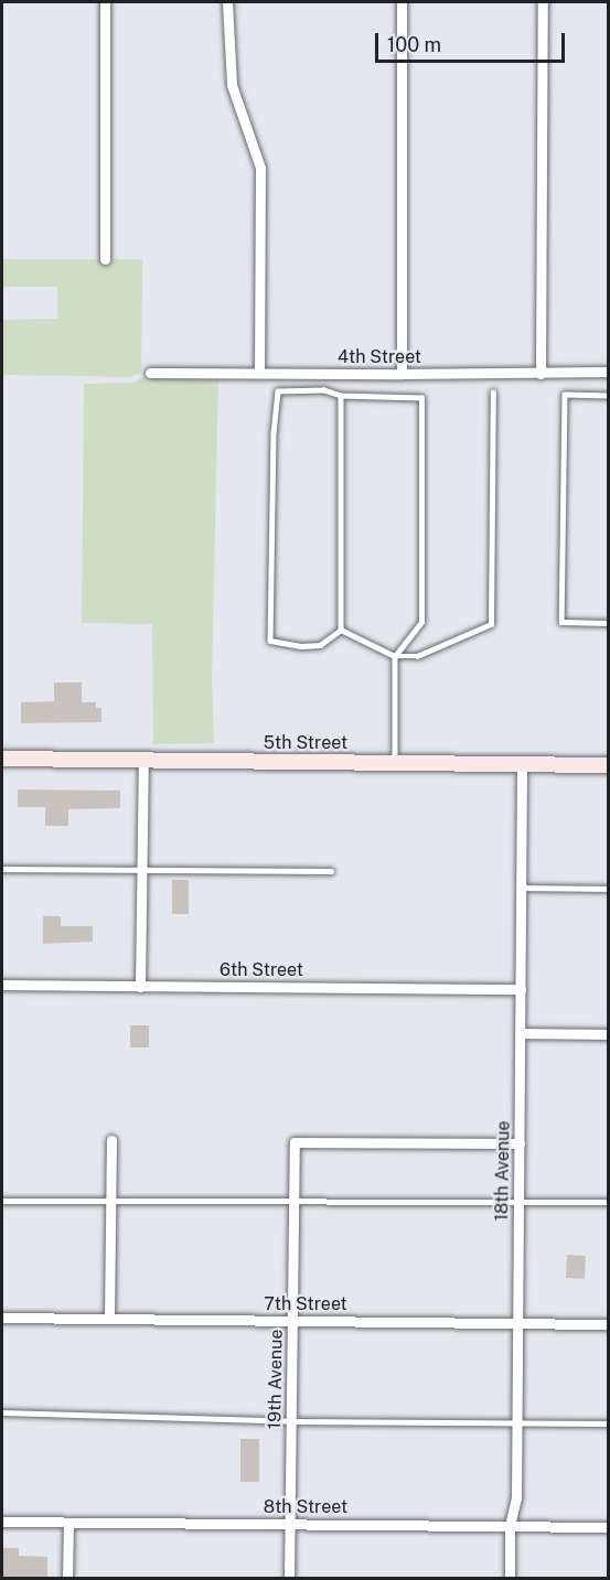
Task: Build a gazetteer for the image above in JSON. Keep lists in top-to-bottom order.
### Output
{
  "streets": {
    "main road": ["5th Street"],
    "street": [
      "4th Street",
      "6th Street",
      "18th Avenue",
      "7th Street",
      "19th Avenue",
      "8th Street"
    ]
  },
  "crossings": [
    ["5th Street", "18th Avenue"],
    ["6th Street", "18th Avenue"],
    ["18th Avenue", "7th Street"],
    ["18th Avenue", "19th Avenue"],
    ["18th Avenue", "8th Street"],
    ["7th Street", "19th Avenue"],
    ["19th Avenue", "8th Street"]
  ],
  "scale_bar": "100 m"
}
